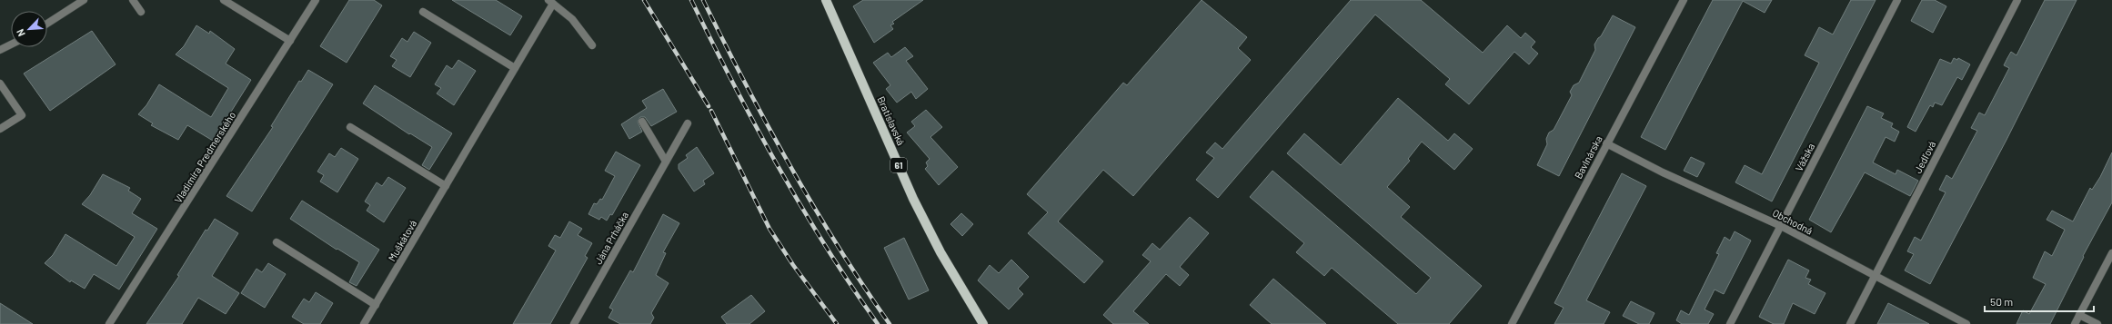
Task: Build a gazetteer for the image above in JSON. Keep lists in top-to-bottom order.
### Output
{
  "streets": {
    "main road": ["Bratislavská", "61"],
    "street": [
      "Vladimíra Predmerského",
      "Bavlnárska",
      "Vážska",
      "Jedľová",
      "Obchodná",
      "Jána Prháčka",
      "Muškátová"
    ]
  },
  "crossings": [
    ["Bavlnárska", "Obchodná"],
    ["Vážska", "Obchodná"],
    ["Jedľová", "Obchodná"]
  ],
  "scale_bar": "50 m",
  "north": "bottom left"
}
